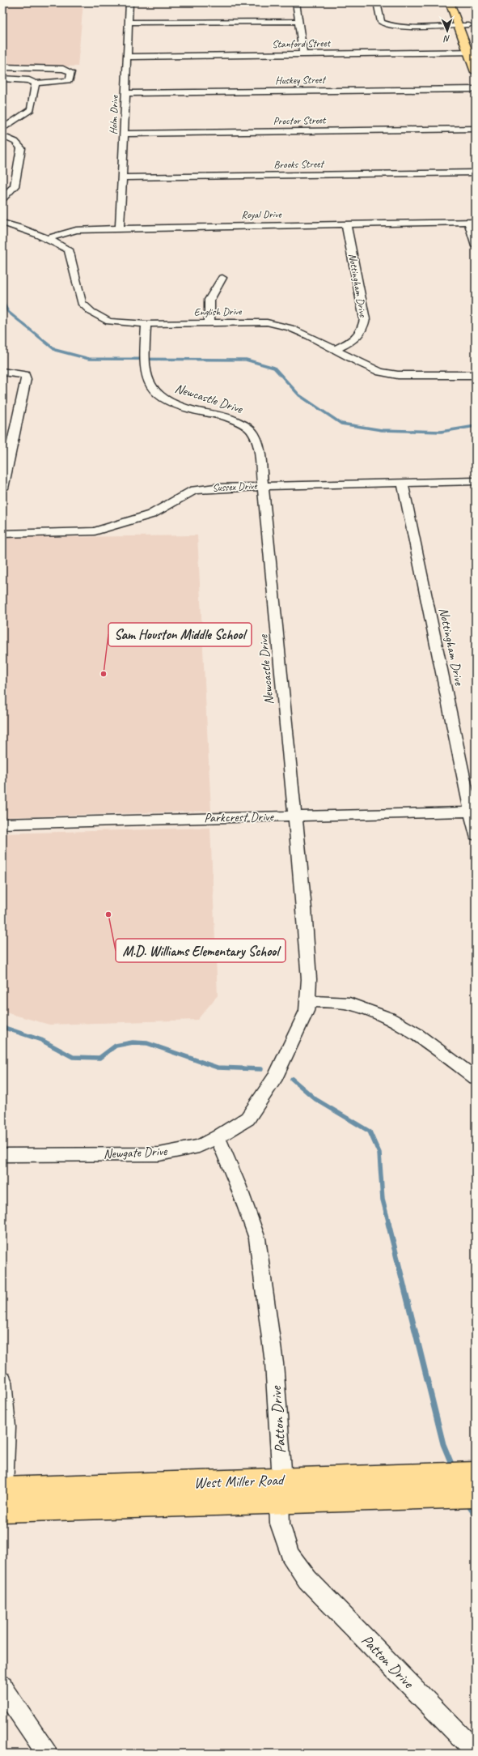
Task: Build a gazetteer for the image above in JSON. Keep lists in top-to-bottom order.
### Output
{
  "streets": {
    "main road": ["West Miller Road"],
    "street": [
      "Stanford Street",
      "Huskey Street",
      "Holm Drive",
      "Proctor Street",
      "Brooks Street",
      "Royal Drive",
      "Nottingham Drive",
      "English Drive",
      "Newcastle Drive",
      "Sussex Drive",
      "Parkcrest Drive",
      "Newgate Drive",
      "Patton Drive"
    ]
  },
  "crossings": [
    ["Stanford Street", "Holm Drive"],
    ["Huskey Street", "Holm Drive"],
    ["Holm Drive", "Proctor Street"],
    ["Holm Drive", "Brooks Street"],
    ["Holm Drive", "Royal Drive"],
    ["Royal Drive", "Nottingham Drive"],
    ["Royal Drive", "English Drive"],
    ["Nottingham Drive", "English Drive"],
    ["Nottingham Drive", "Sussex Drive"],
    ["Nottingham Drive", "Parkcrest Drive"],
    ["English Drive", "Newcastle Drive"],
    ["Newcastle Drive", "Sussex Drive"],
    ["Newcastle Drive", "Parkcrest Drive"],
    ["Newcastle Drive", "Newgate Drive"],
    ["Newgate Drive", "Patton Drive"],
    ["Patton Drive", "West Miller Road"]
  ],
  "places": ["Sam Houston Middle School", "M.D. Williams Elementary School"],
  "north": "bottom"
}
